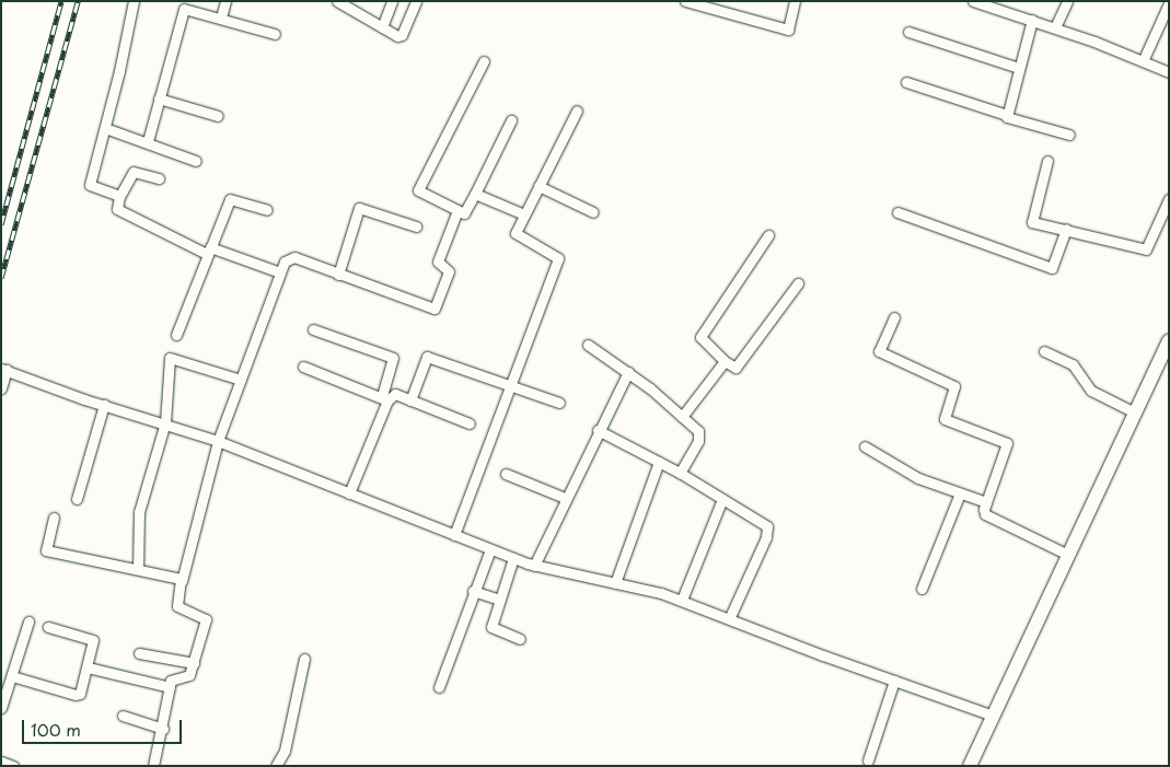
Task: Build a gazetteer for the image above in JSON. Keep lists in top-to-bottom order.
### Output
{
  "scale_bar": "100 m"
}
